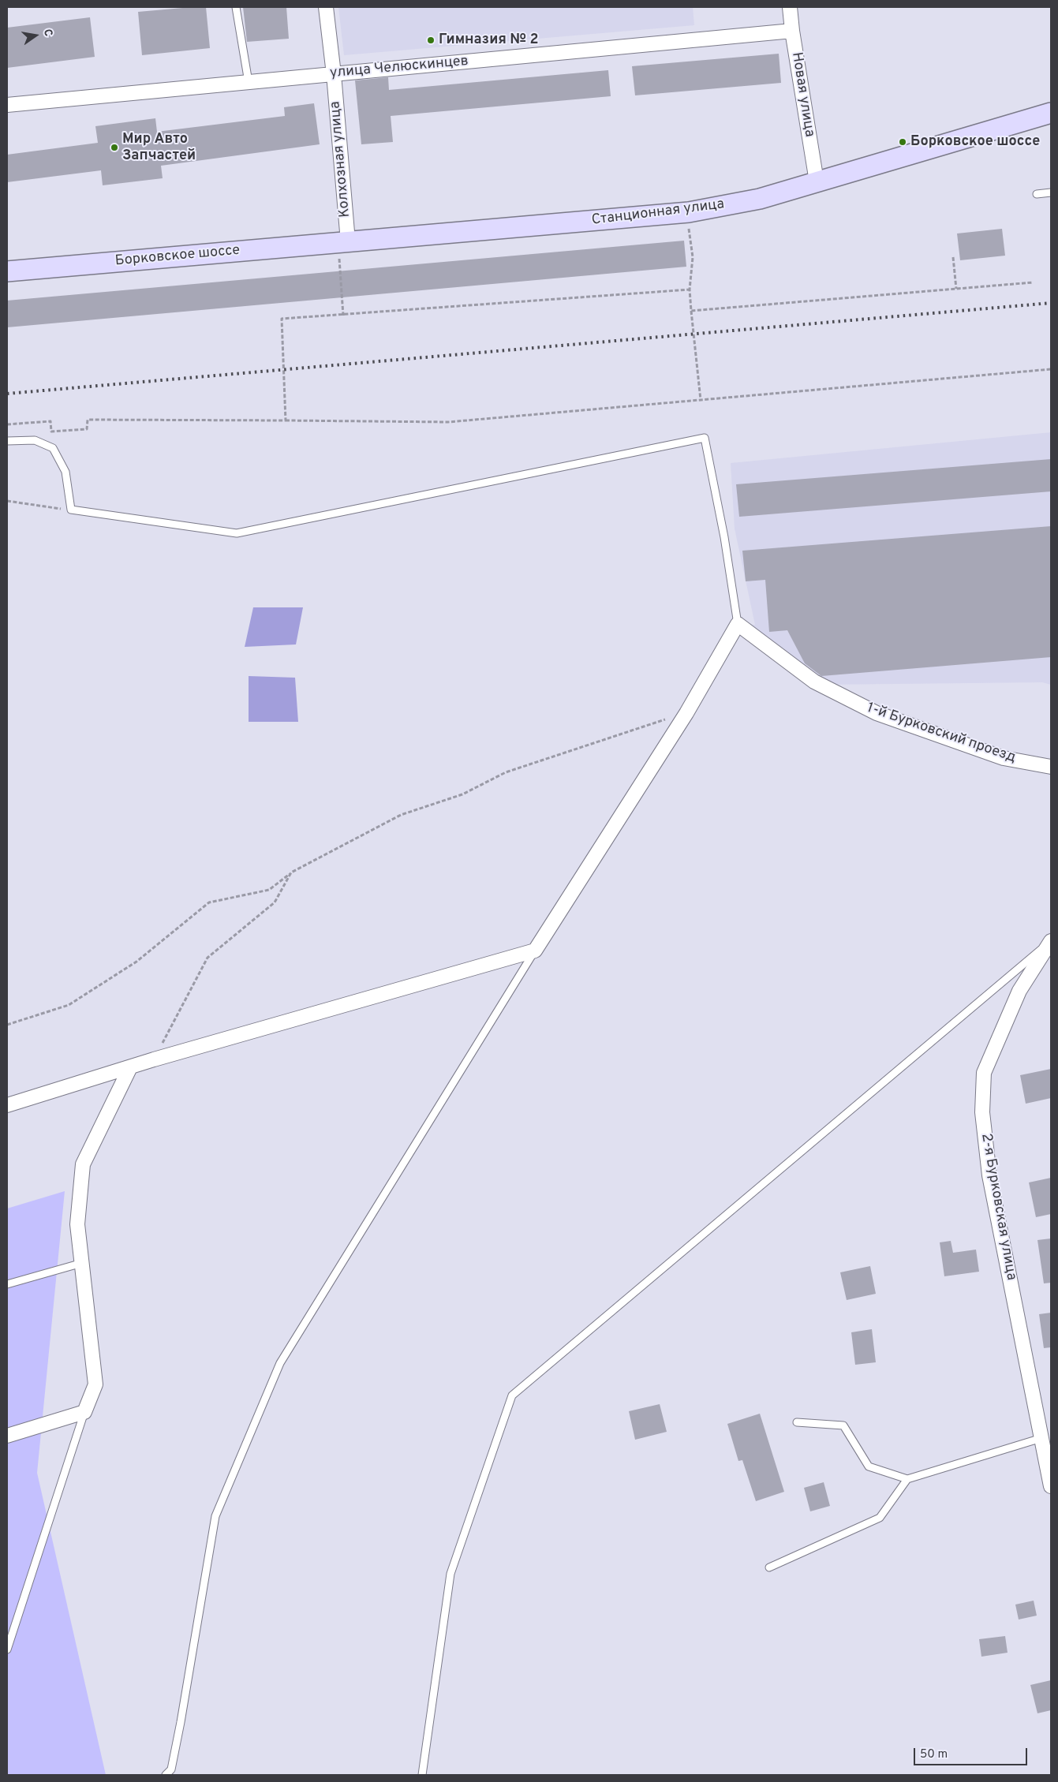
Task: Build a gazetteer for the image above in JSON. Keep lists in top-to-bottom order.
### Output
{
  "streets": {
    "main road": ["Станционная улица", "Борковское шоссе"],
    "street": [
      "улица Челюскинцев",
      "Новая улица",
      "Колхозная улица",
      "1-й Бурковский проезд",
      "2-я Бурковская улица"
    ]
  },
  "crossings": [
    ["улица Челюскинцев", "Новая улица"],
    ["улица Челюскинцев", "Колхозная улица"],
    ["Новая улица", "Станционная улица"],
    ["Колхозная улица", "Станционная улица"],
    ["Колхозная улица", "Борковское шоссе"],
    ["Станционная улица", "Борковское шоссе"]
  ],
  "places": ["Гимназия № 2", "Борковское шоссе", "Мир Авто Запчастей"],
  "scale_bar": "50 m",
  "north": "right"
}
